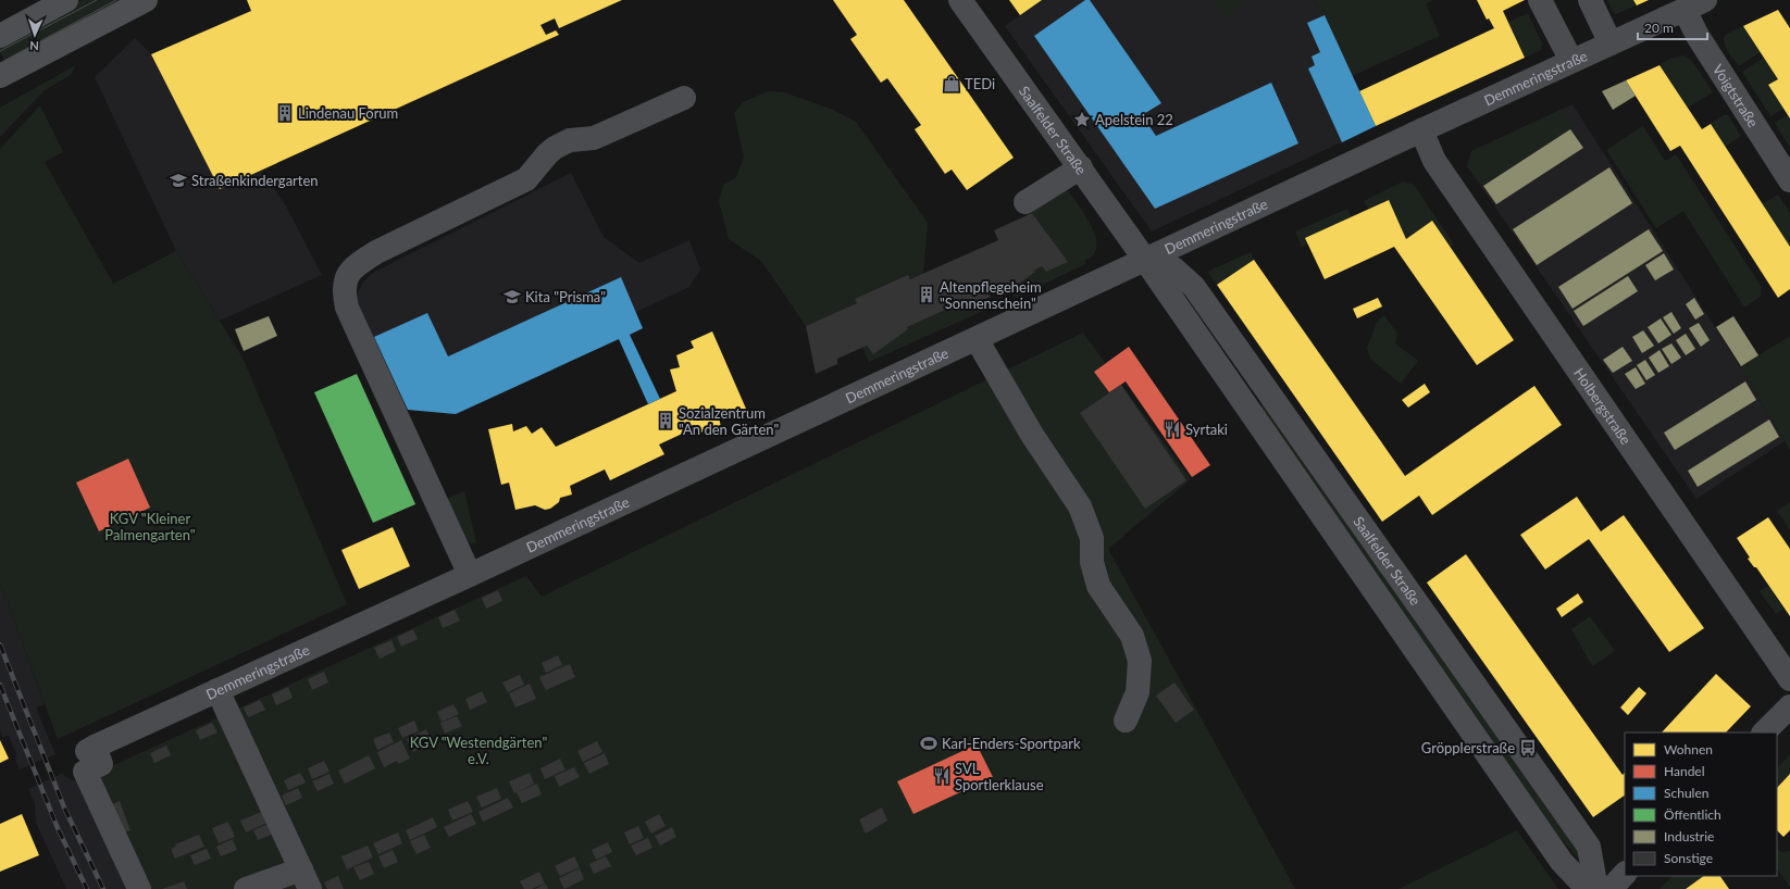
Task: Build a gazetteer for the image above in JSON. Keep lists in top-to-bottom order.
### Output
{
  "streets": {
    "street": [
      "Demmeringstraße",
      "Voigtstraße",
      "Saalfelder Straße",
      "Holbergstraße"
    ]
  },
  "crossings": [
    ["Demmeringstraße", "Voigtstraße"],
    ["Demmeringstraße", "Saalfelder Straße"],
    ["Demmeringstraße", "Holbergstraße"]
  ],
  "parks": ["KGV \"Kleiner Palmengarten\"", "KGV \"Westendgärten\" e.V."],
  "places": {
    "shop": ["TEDi"],
    "building": ["Lindenau Forum", "Altenpflegeheim \"Sonnenschein\"", "Sozialzentrum \"An den Gärten\""],
    "place": ["Apelstein 22"],
    "school or university": ["Straßenkindergarten", "Kita \"Prisma\""],
    "restaurant": ["Syrtaki", "SVL Sportlerklause"],
    "sports": ["Karl-Enders-Sportpark"],
    "bus stop": ["Gröpplerstraße"]
  },
  "legend": [
    "Wohnen",
    "Handel",
    "Schulen",
    "Öffentlich",
    "Industrie",
    "Sonstige"
  ],
  "scale_bar": "20 m",
  "north": "bottom"
}
